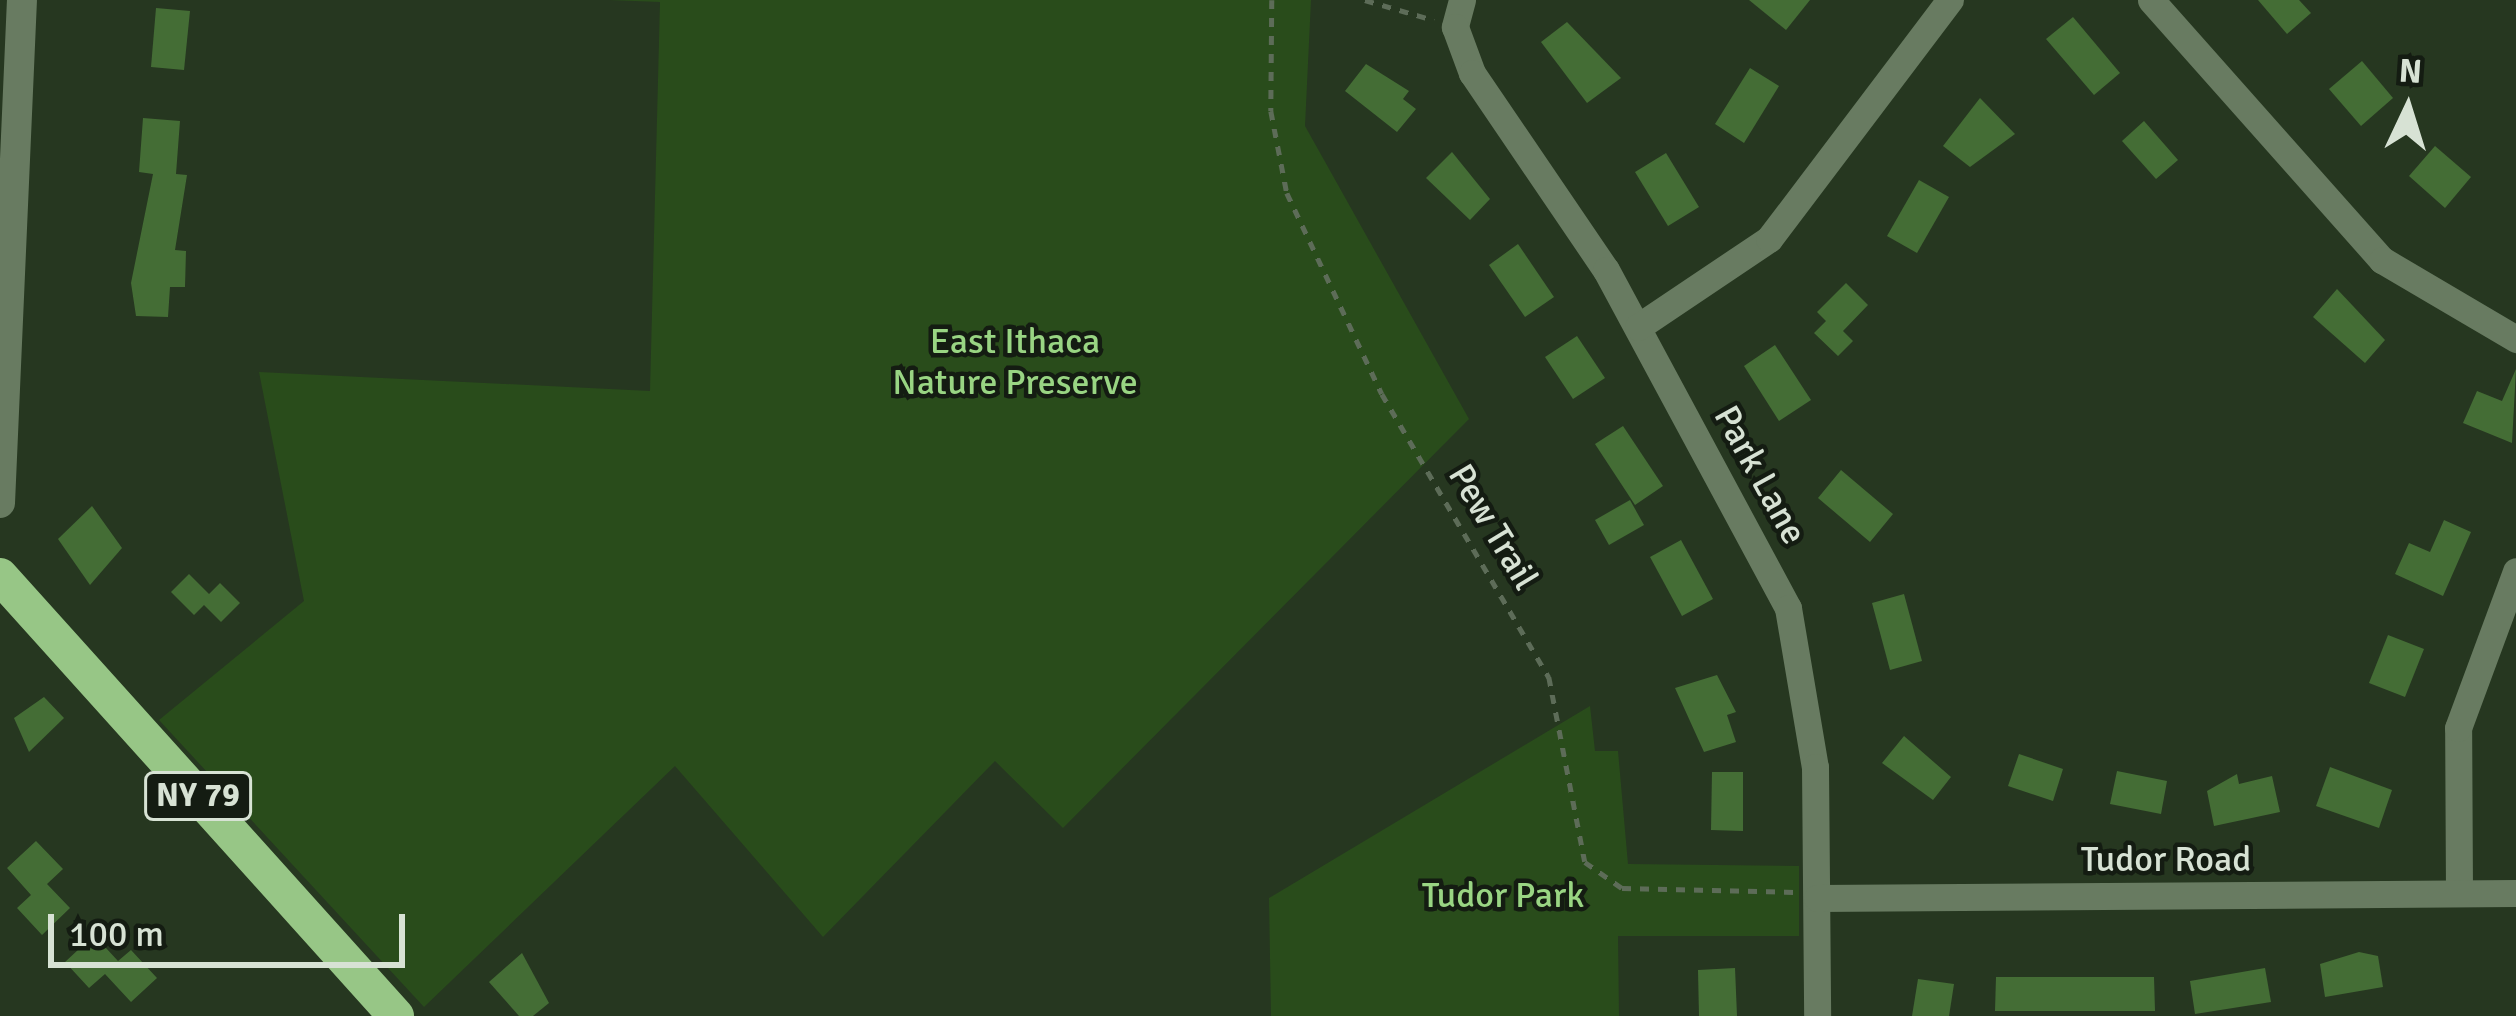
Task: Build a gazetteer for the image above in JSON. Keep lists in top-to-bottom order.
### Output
{
  "streets": {
    "highway": ["NY 79"],
    "street": ["Park Lane", "Tudor Road"],
    "path": ["Pew Trail"]
  },
  "crossings": [
    ["Park Lane", "Pew Trail"],
    ["Park Lane", "Tudor Road"],
    ["Pew Trail", "Tudor Road"]
  ],
  "parks": ["East Ithaca Nature Preserve", "Tudor Park"],
  "scale_bar": "100 m",
  "north": "top"
}
